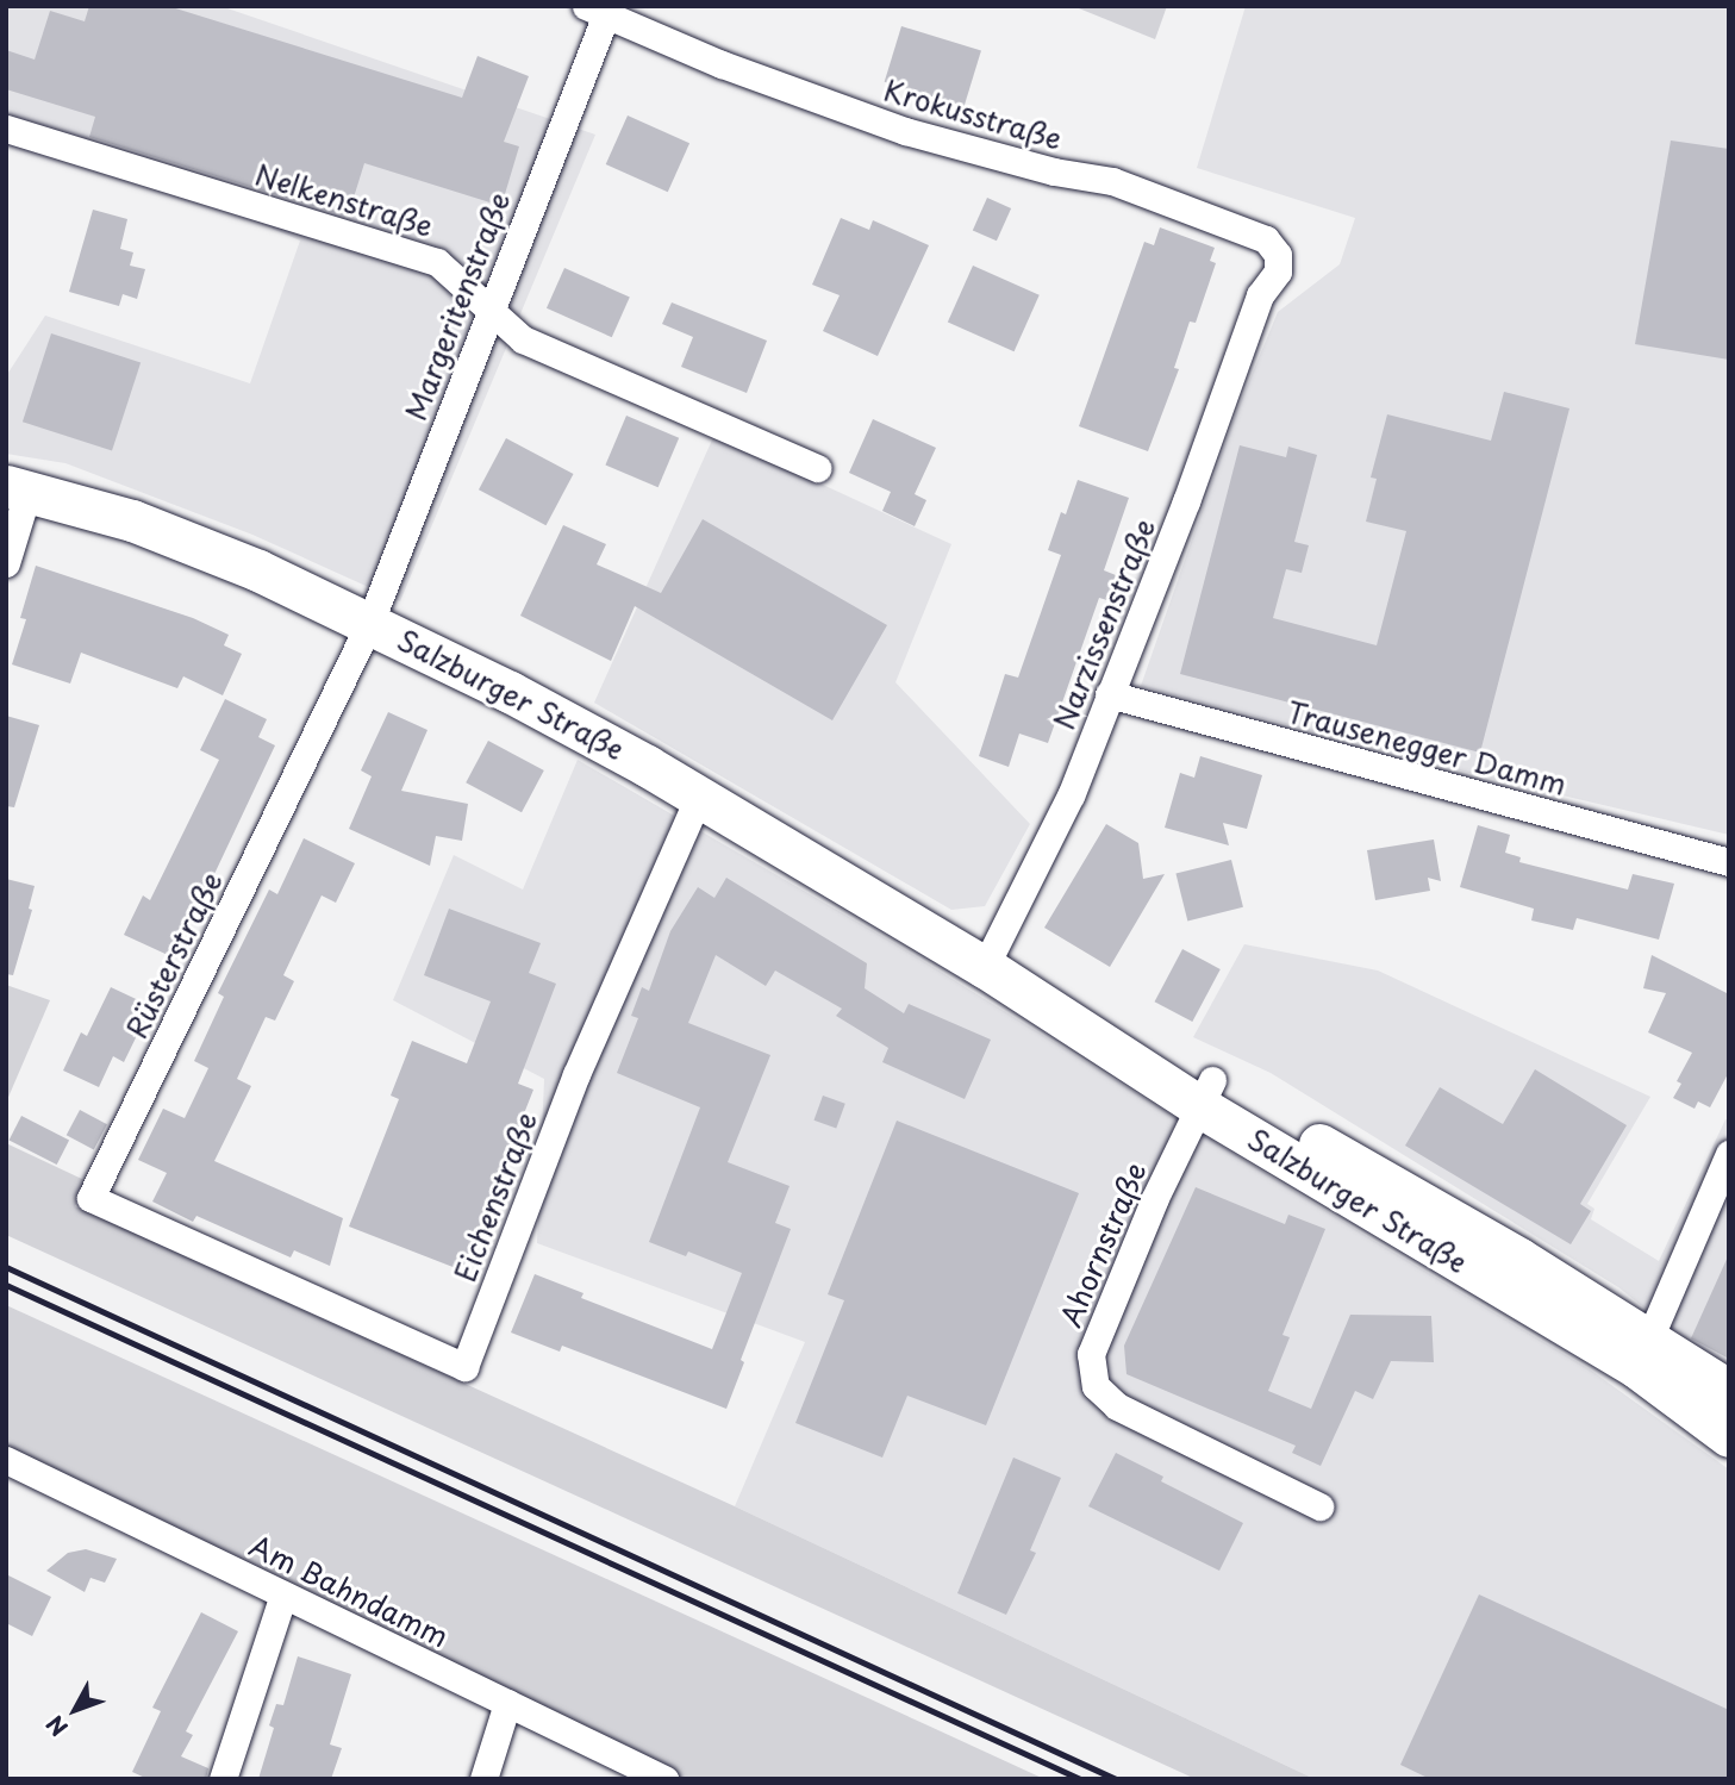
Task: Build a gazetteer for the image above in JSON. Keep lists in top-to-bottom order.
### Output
{
  "streets": {
    "main road": ["Salzburger Straße"],
    "street": [
      "Krokusstraße",
      "Nelkenstraße",
      "Margeritenstraße",
      "Narzissenstraße",
      "Trausenegger Damm",
      "Rüsterstraße",
      "Eichenstraße",
      "Ahornstraße",
      "Am Bahndamm"
    ]
  },
  "crossings": [
    ["Krokusstraße", "Margeritenstraße"],
    ["Krokusstraße", "Narzissenstraße"],
    ["Nelkenstraße", "Margeritenstraße"],
    ["Margeritenstraße", "Salzburger Straße"],
    ["Margeritenstraße", "Rüsterstraße"],
    ["Narzissenstraße", "Salzburger Straße"],
    ["Narzissenstraße", "Trausenegger Damm"],
    ["Salzburger Straße", "Rüsterstraße"],
    ["Salzburger Straße", "Eichenstraße"],
    ["Salzburger Straße", "Ahornstraße"],
    ["Rüsterstraße", "Eichenstraße"]
  ],
  "north": "bottom left"
}
